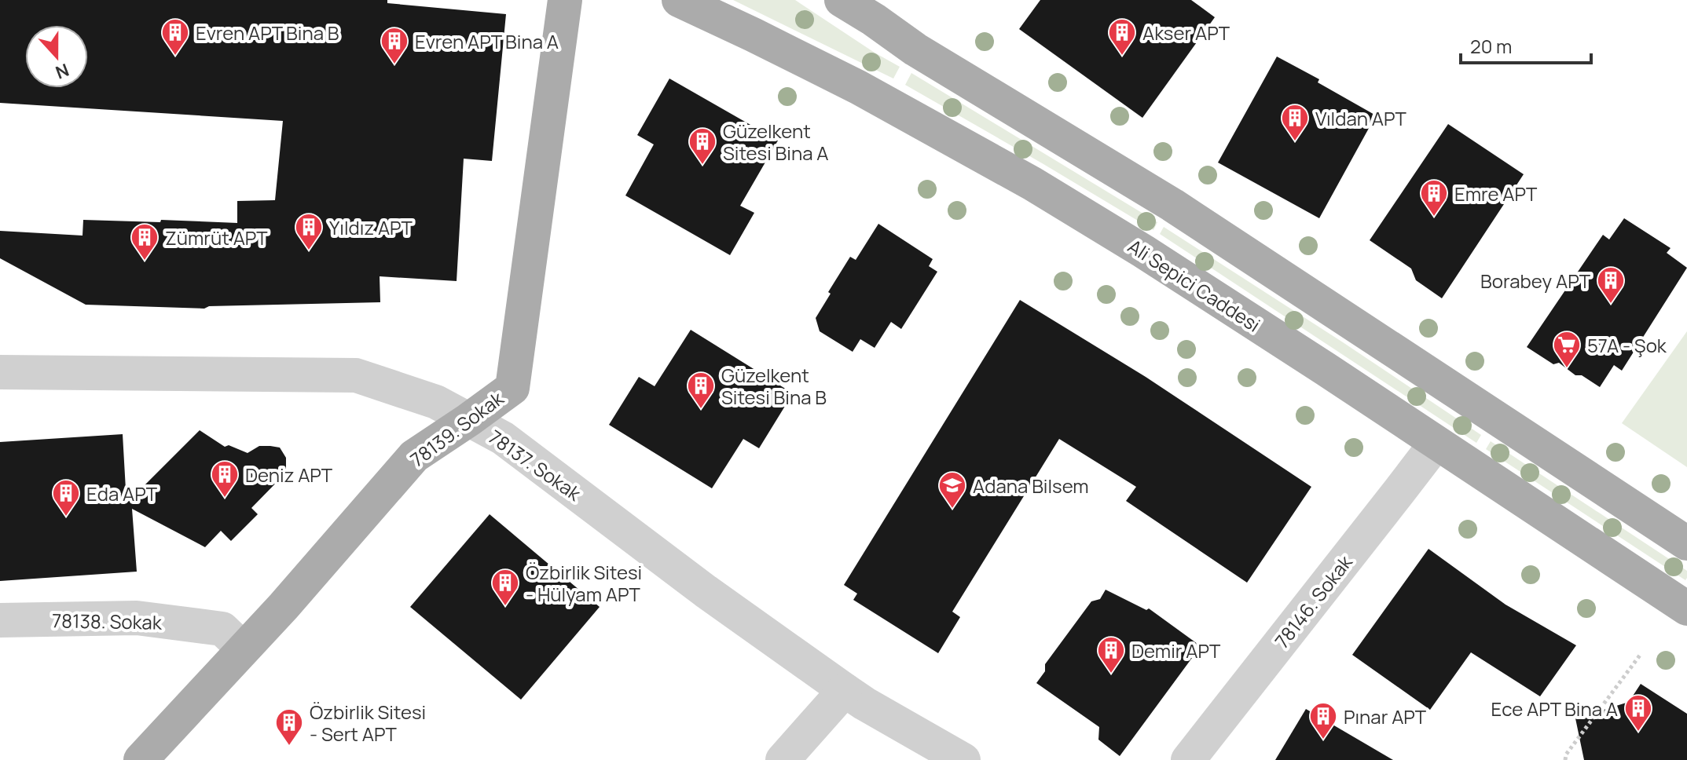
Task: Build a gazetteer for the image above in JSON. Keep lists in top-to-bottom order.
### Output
{
  "streets": {
    "main road": ["Ali Sepici Caddesi", "78139. Sokak"],
    "street": ["78137. Sokak", "78146. Sokak", "78138. Sokak"]
  },
  "crossings": [
    ["Ali Sepici Caddesi", "78146. Sokak"],
    ["78139. Sokak", "78137. Sokak"],
    ["78139. Sokak", "78138. Sokak"]
  ],
  "places": {
    "building": [
      "Evren APT Bina B",
      "Akser APT",
      "Evren APT Bina A",
      "Vıldan APT",
      "Güzelkent Sitesi Bina A",
      "Emre APT",
      "Yıldız APT",
      "Zümrüt APT",
      "Borabey APT",
      "Güzelkent Sitesi Bina B",
      "Deniz APT",
      "Eda APT",
      "Özbirlik Sitesi - Hülyam APT",
      "Demir APT",
      "Ece APT Bina A",
      "Pınar APT",
      "Özbirlik Sitesi - Sert APT"
    ],
    "supermarket": ["57A - Şok"],
    "school or university": ["Adana Bilsem"]
  },
  "scale_bar": "20 m",
  "north": "bottom"
}
